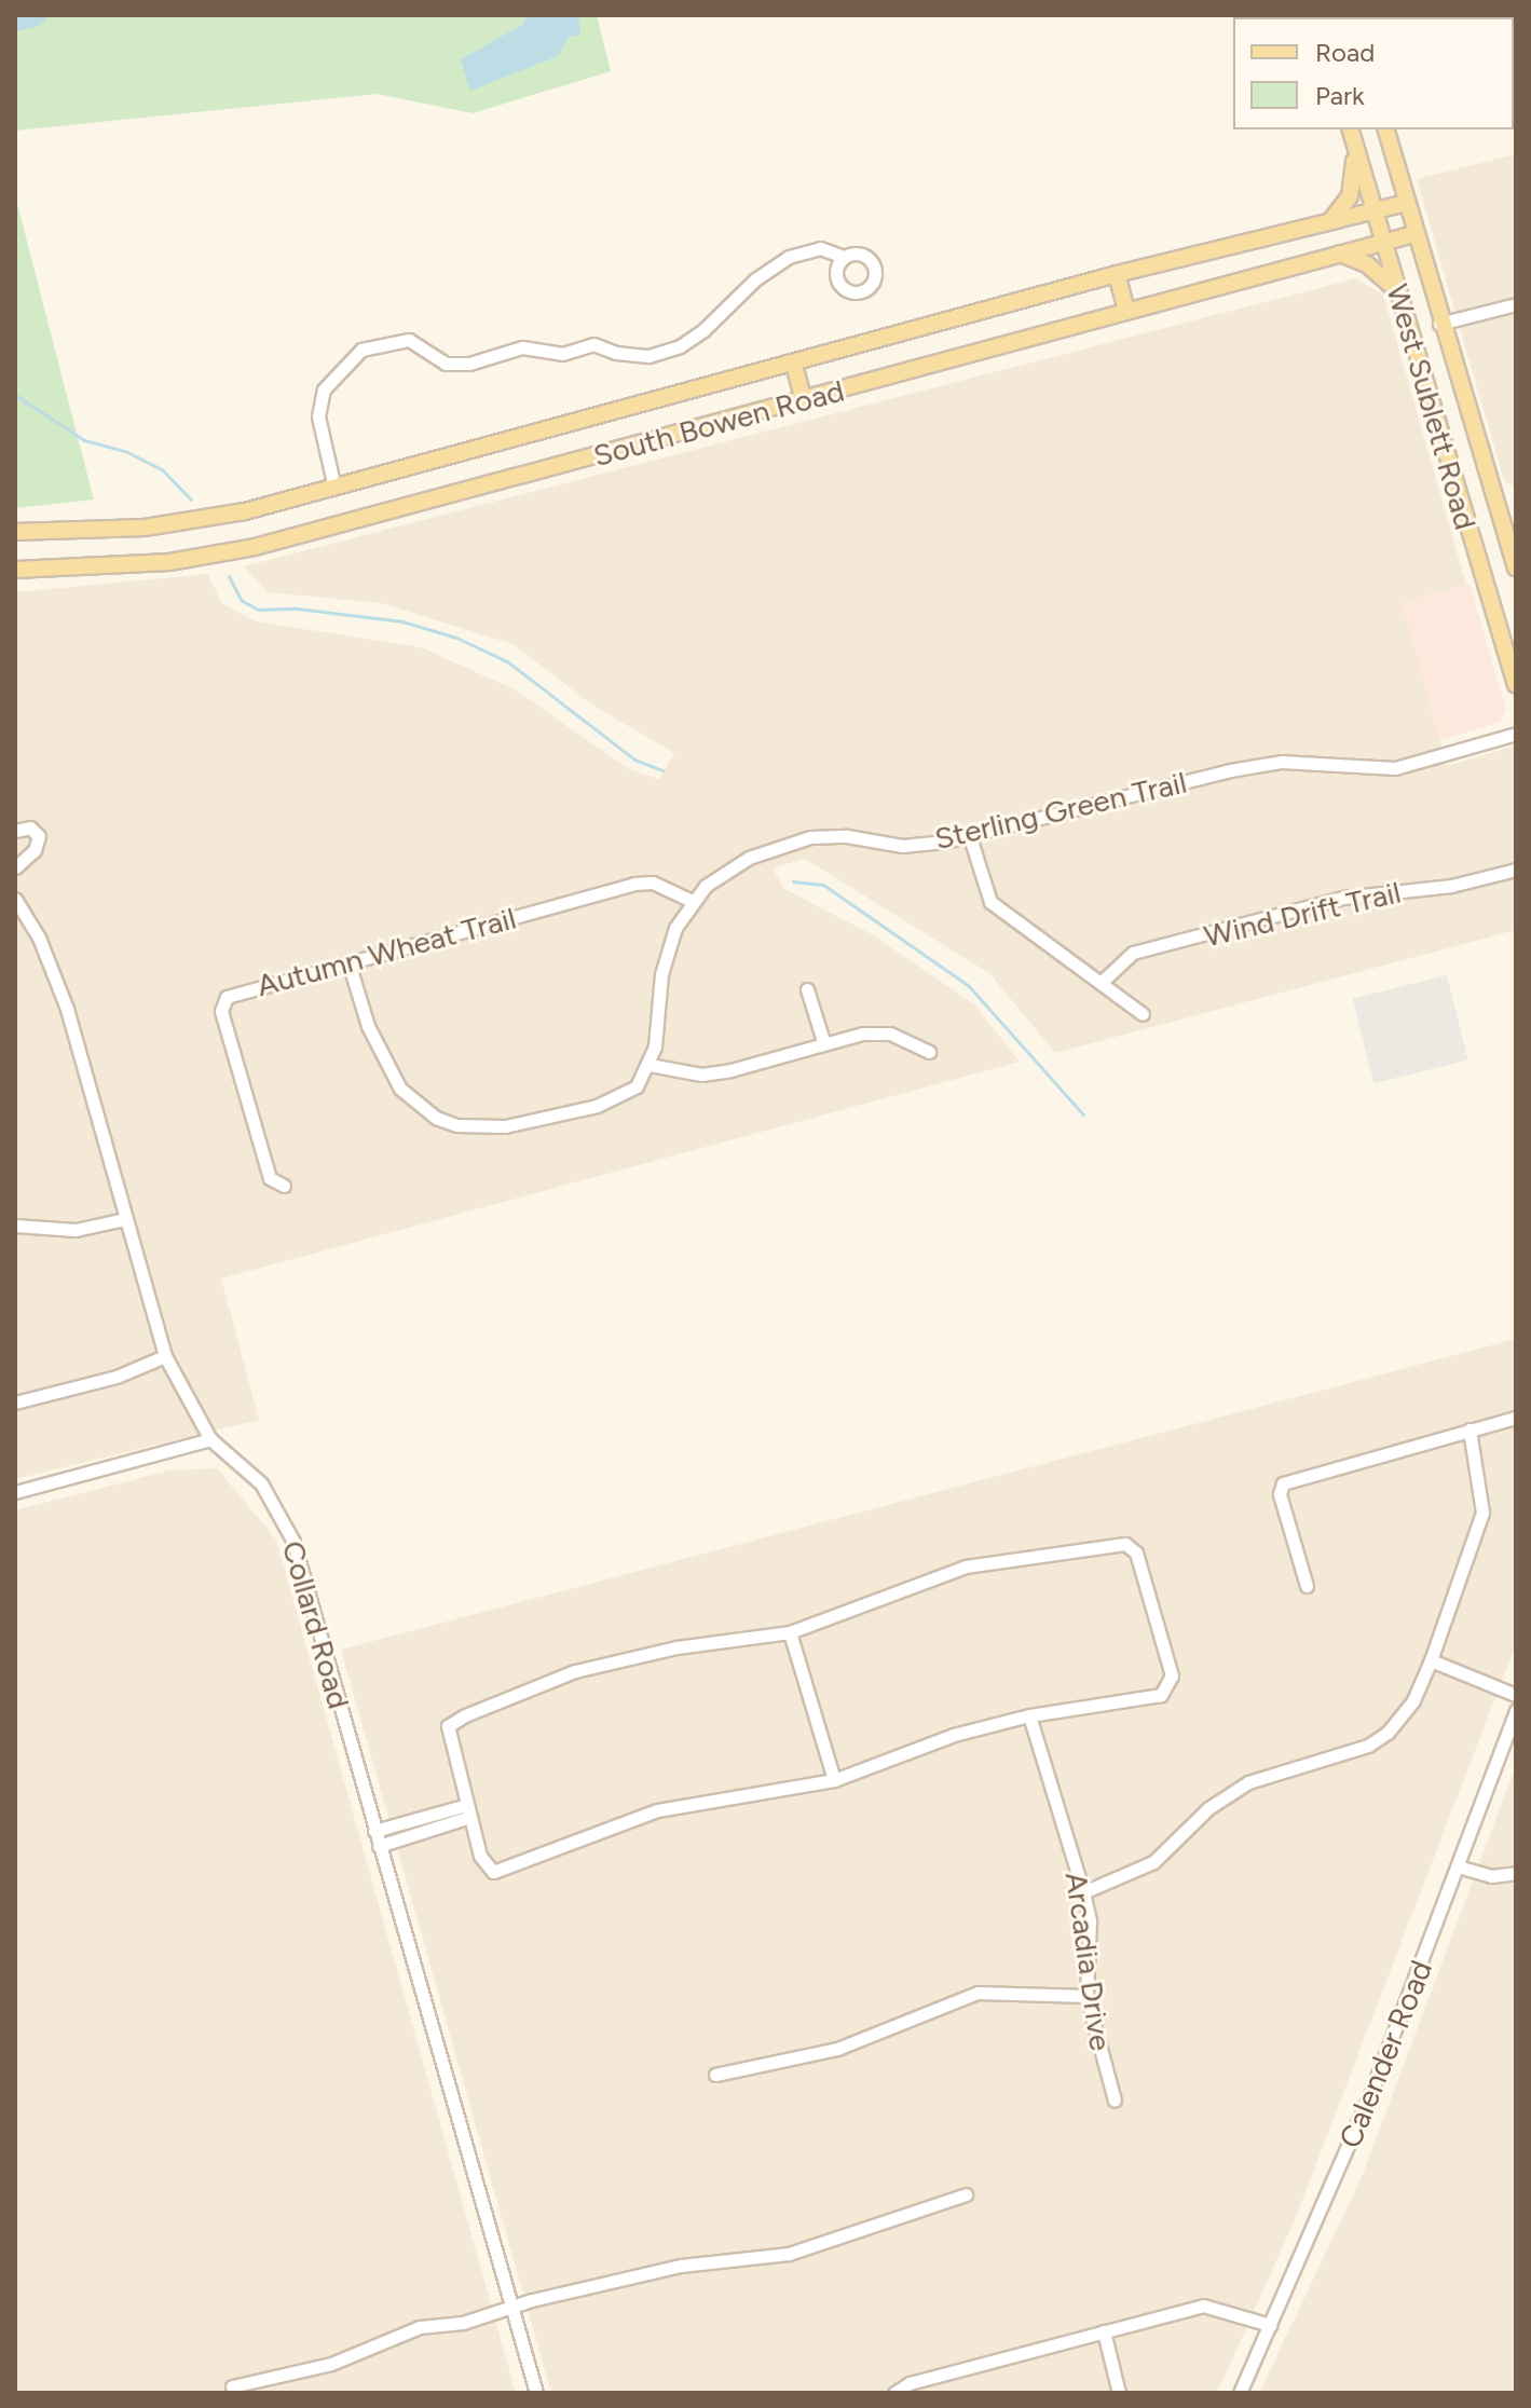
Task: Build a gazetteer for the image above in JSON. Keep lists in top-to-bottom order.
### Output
{
  "streets": {
    "main road": ["West Sublett Road", "South Bowen Road"],
    "street": [
      "Sterling Green Trail",
      "Wind Drift Trail",
      "Autumn Wheat Trail",
      "Collard Road",
      "Arcadia Drive",
      "Calender Road"
    ]
  },
  "crossings": [
    ["West Sublett Road", "South Bowen Road"],
    ["Sterling Green Trail", "Autumn Wheat Trail"]
  ],
  "legend": ["Road", "Park"]
}
